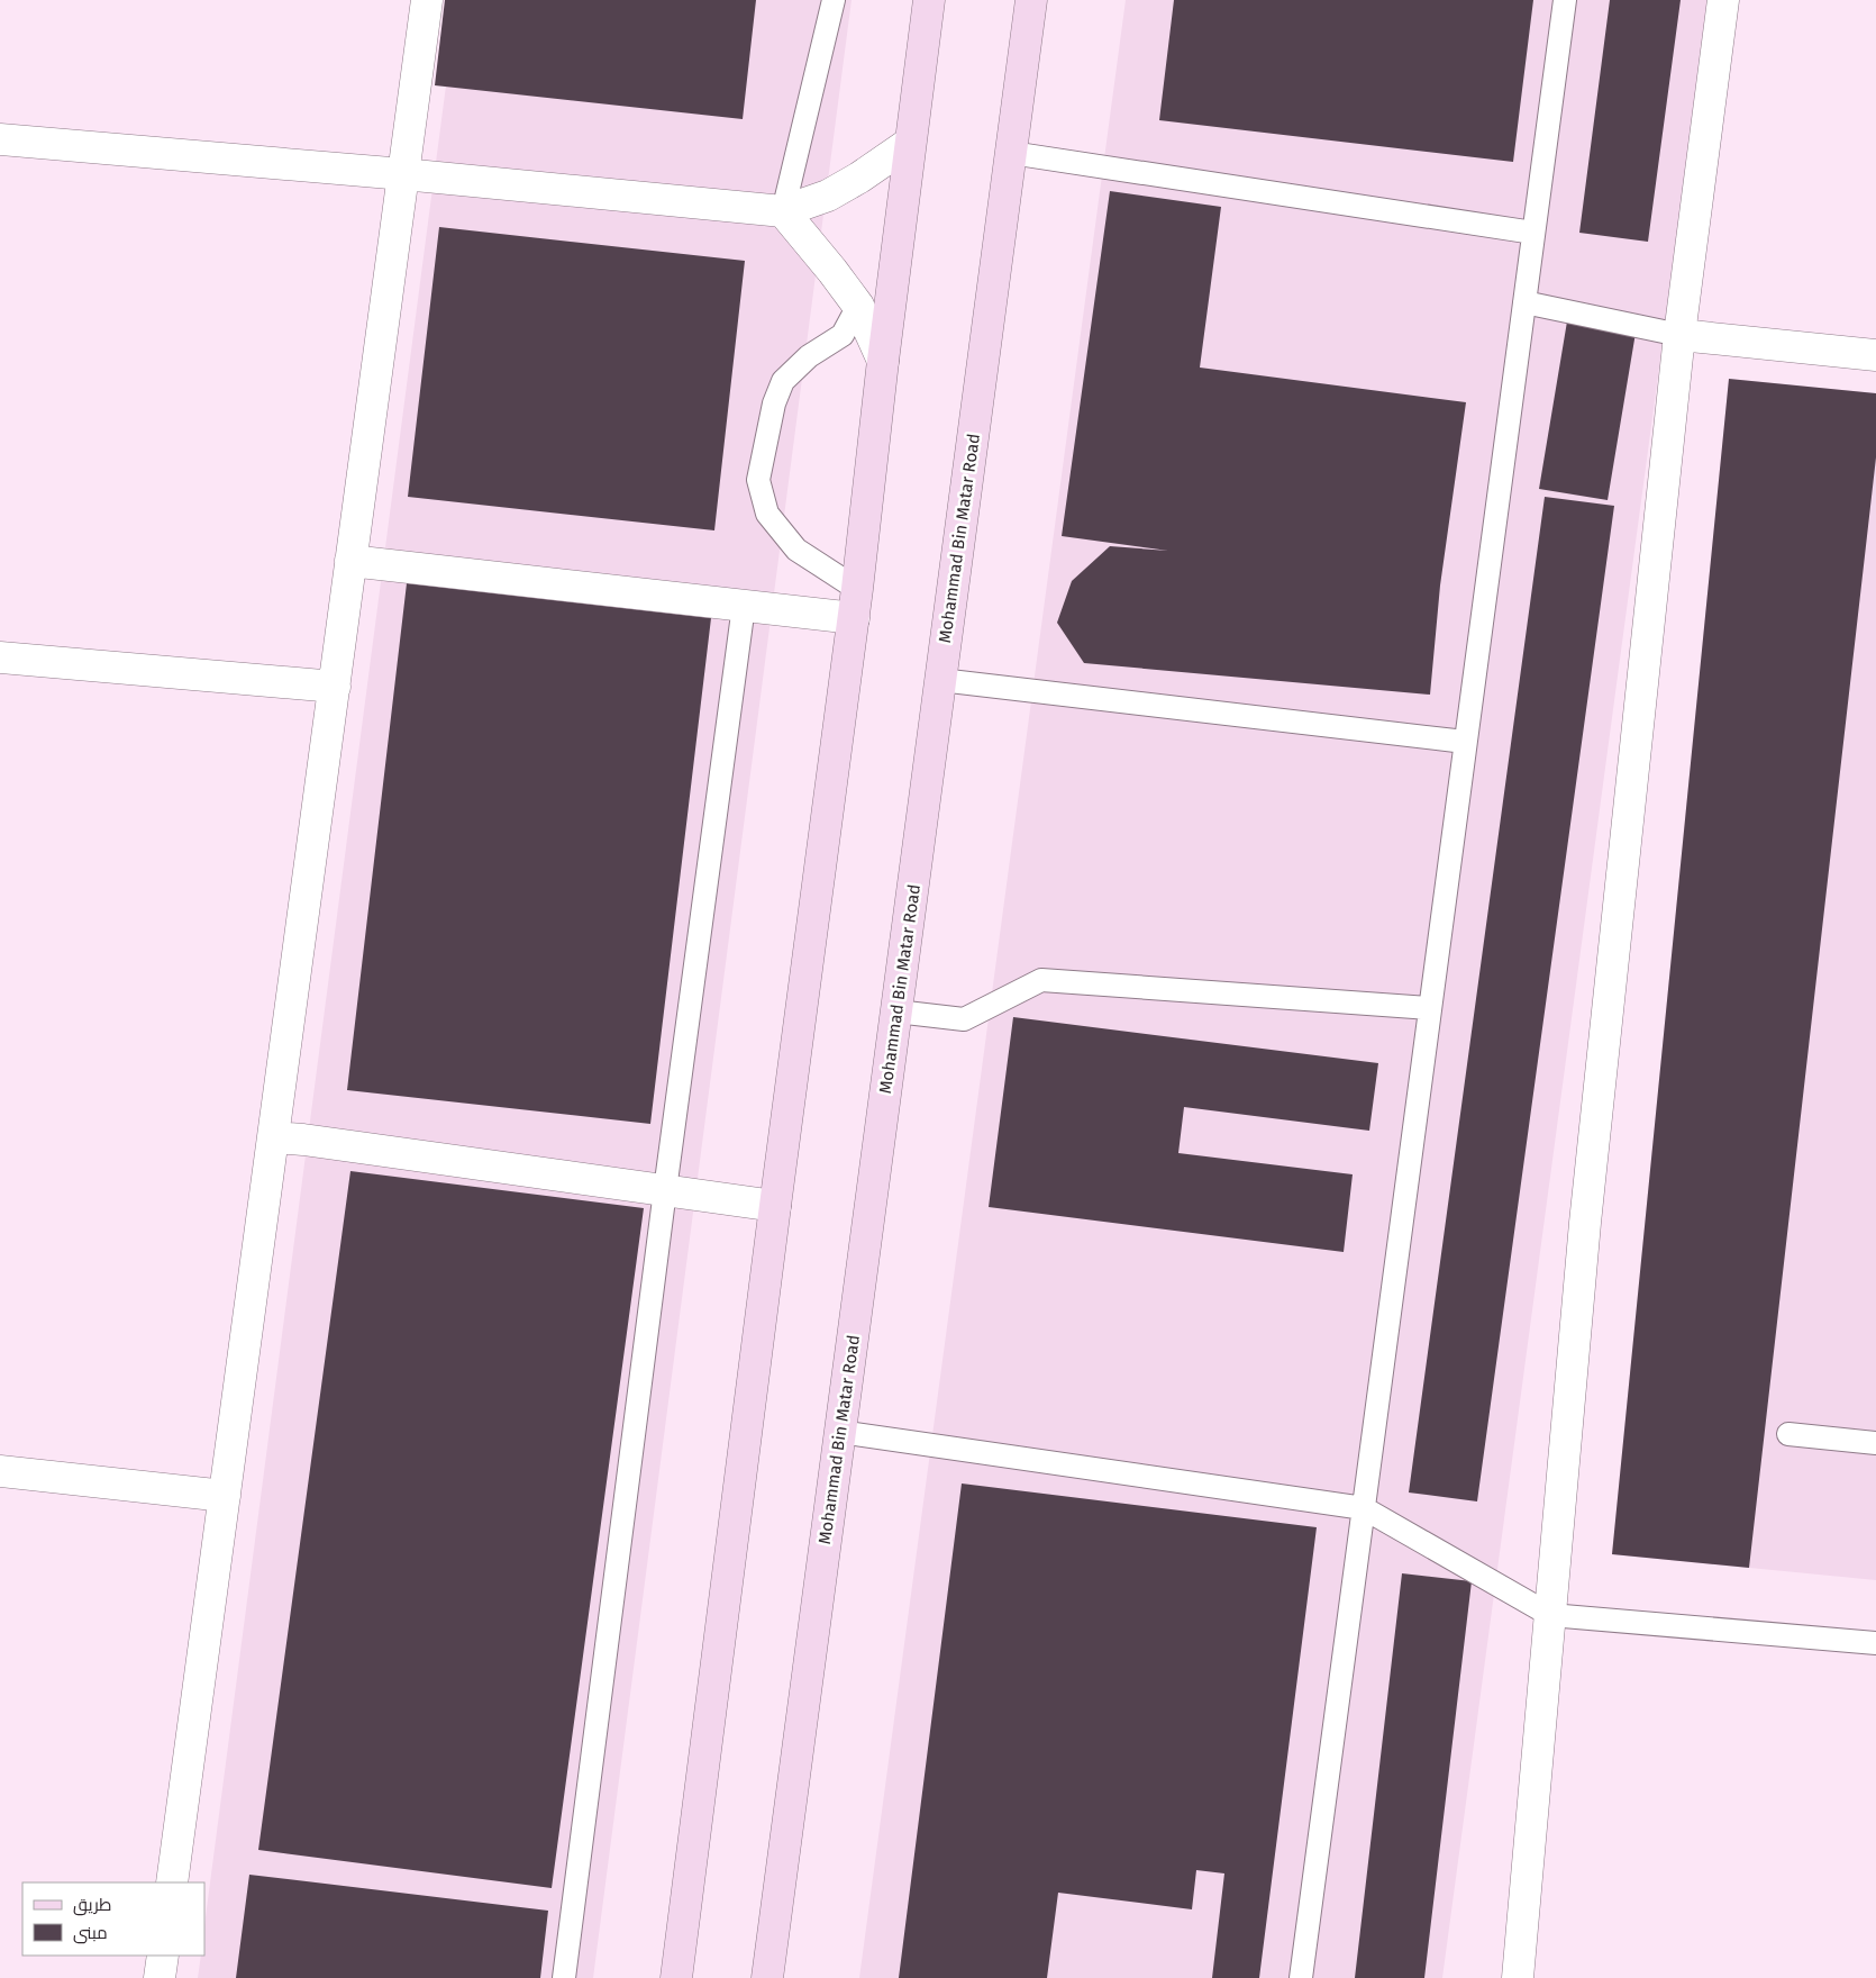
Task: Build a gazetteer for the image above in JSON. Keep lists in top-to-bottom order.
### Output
{
  "streets": {
    "street": ["Mohammad Bin Matar Road"]
  },
  "legend": ["طريق", "مبنى"]
}
